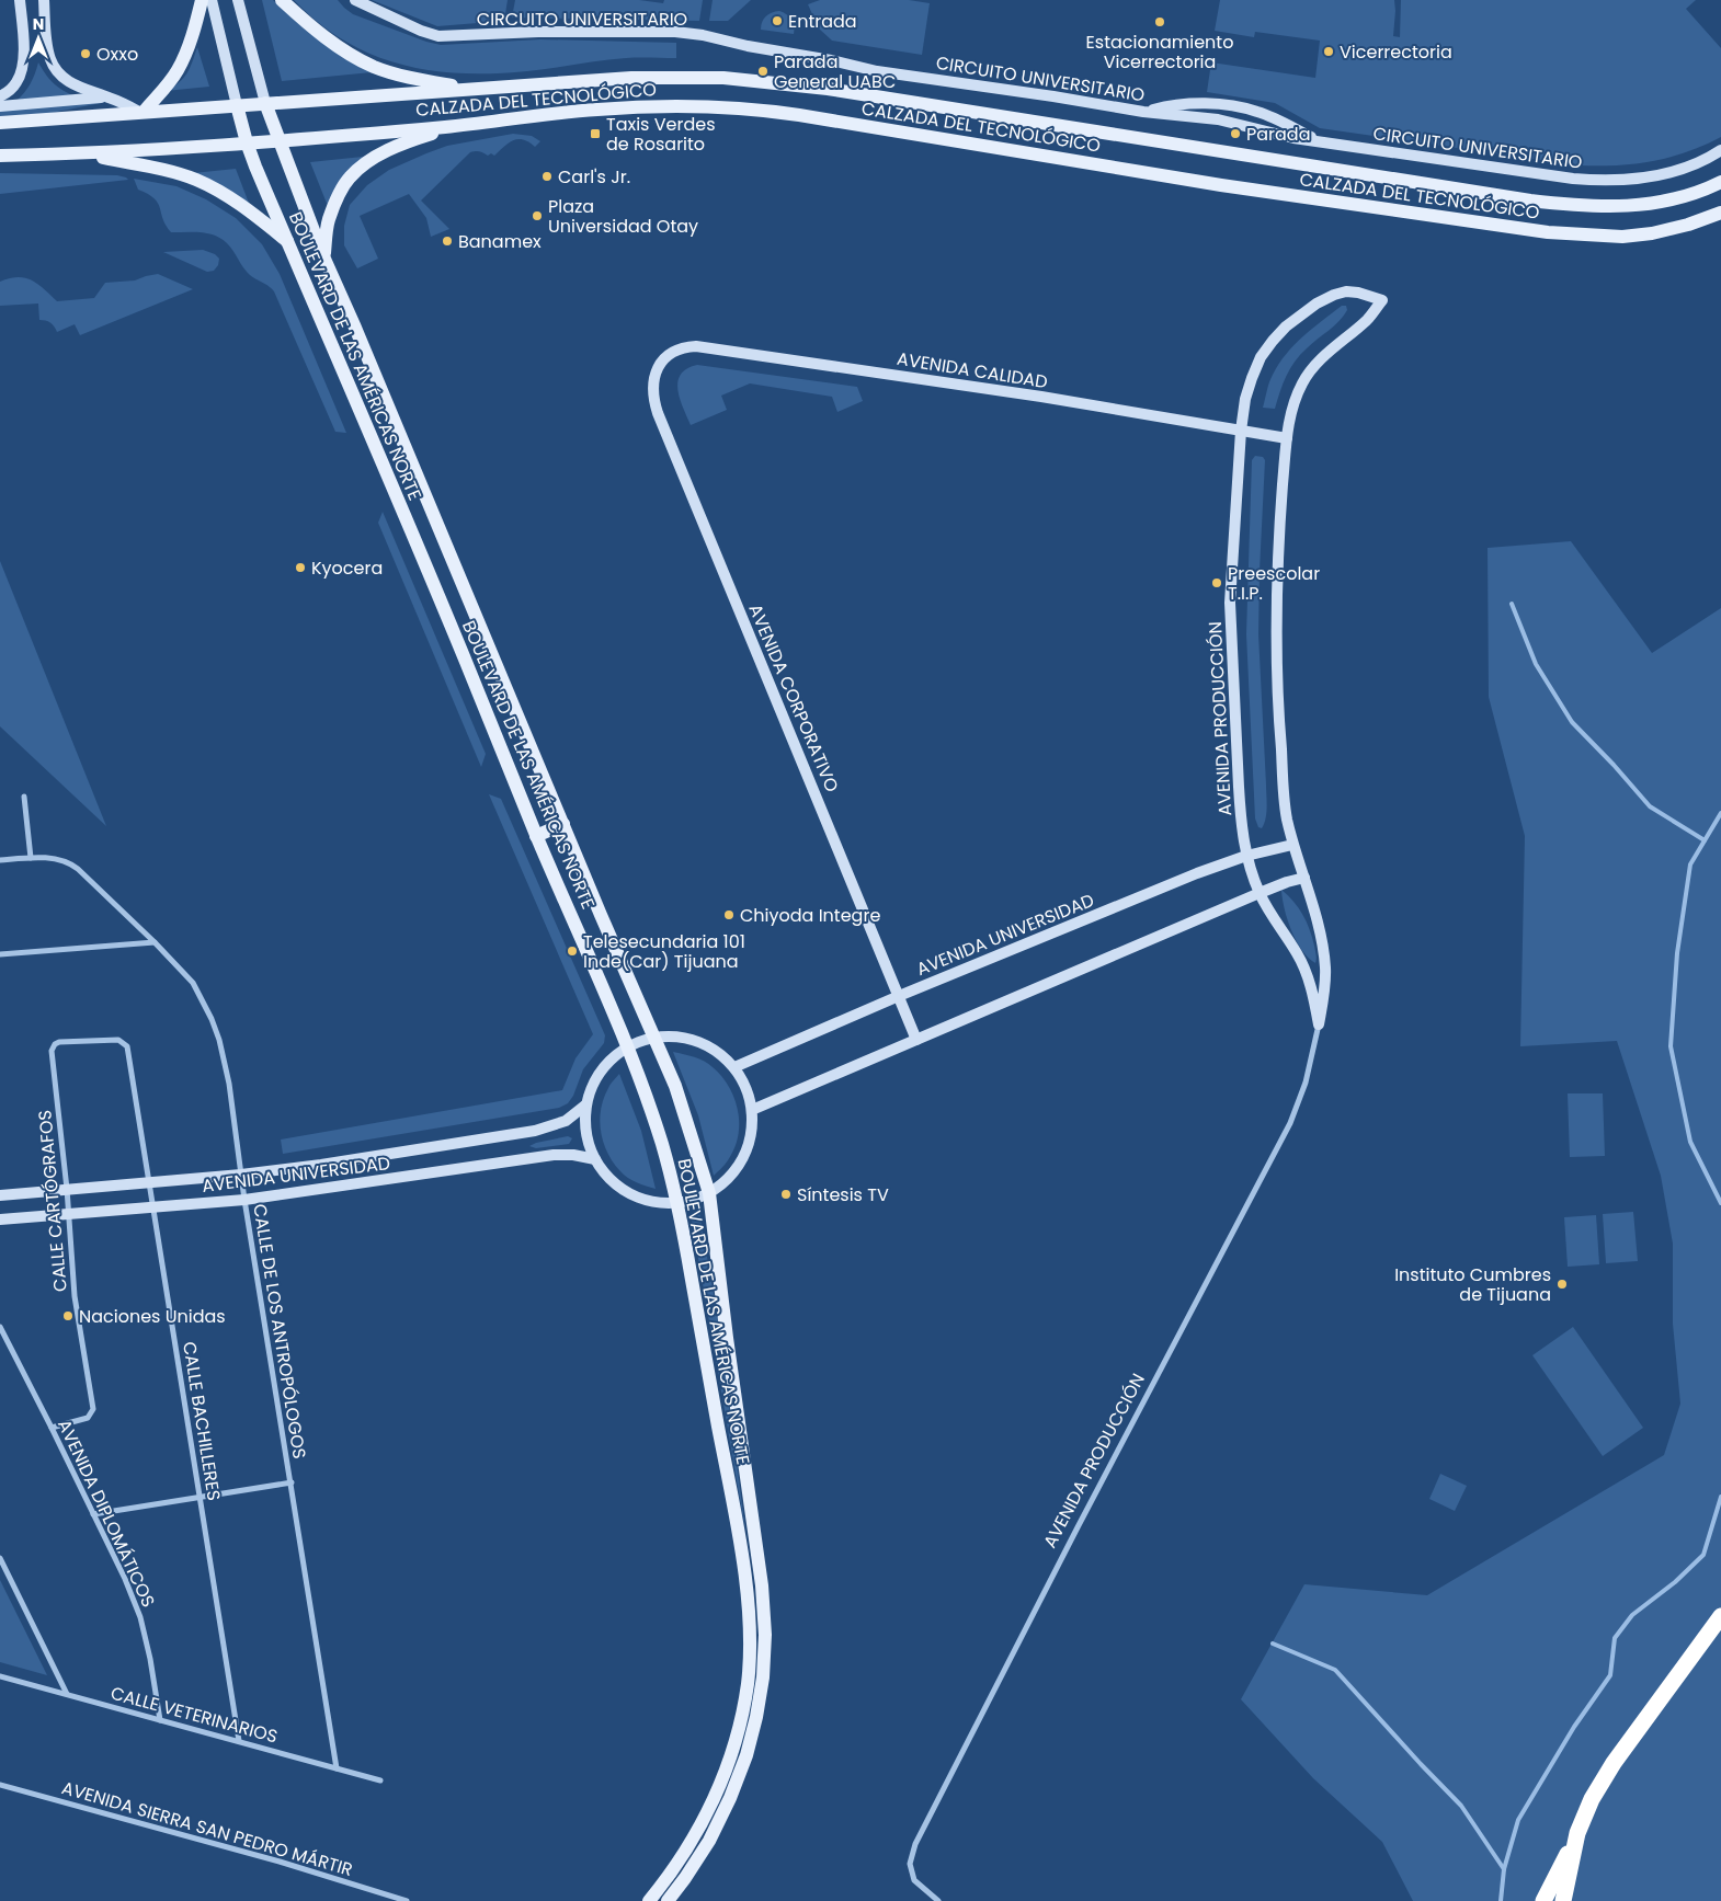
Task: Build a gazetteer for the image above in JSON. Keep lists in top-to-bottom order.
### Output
{
  "streets": {
    "main road": ["CALZADA DEL TECNOLÓGICO", "BOULEVARD DE LAS AMÉRICAS NORTE"],
    "street": [
      "CIRCUITO UNIVERSITARIO",
      "AVENIDA CALIDAD",
      "AVENIDA CORPORATIVO",
      "AVENIDA PRODUCCIÓN",
      "AVENIDA UNIVERSIDAD",
      "CALLE CARTÓGRAFOS",
      "CALLE DE LOS ANTROPÓLOGOS",
      "CALLE BACHILLERES",
      "AVENIDA DIPLOMÁTICOS",
      "CALLE VETERINARIOS",
      "AVENIDA SIERRA SAN PEDRO MÁRTIR"
    ]
  },
  "crossings": [
    ["CALZADA DEL TECNOLÓGICO", "BOULEVARD DE LAS AMÉRICAS NORTE"],
    ["AVENIDA CALIDAD", "AVENIDA CORPORATIVO"],
    ["AVENIDA CALIDAD", "AVENIDA PRODUCCIÓN"],
    ["AVENIDA CORPORATIVO", "AVENIDA UNIVERSIDAD"],
    ["AVENIDA PRODUCCIÓN", "AVENIDA UNIVERSIDAD"],
    ["AVENIDA UNIVERSIDAD", "CALLE CARTÓGRAFOS"],
    ["AVENIDA UNIVERSIDAD", "CALLE DE LOS ANTROPÓLOGOS"],
    ["AVENIDA UNIVERSIDAD", "CALLE BACHILLERES"],
    ["CALLE CARTÓGRAFOS", "CALLE BACHILLERES"],
    ["CALLE CARTÓGRAFOS", "AVENIDA DIPLOMÁTICOS"],
    ["CALLE DE LOS ANTROPÓLOGOS", "CALLE VETERINARIOS"],
    ["CALLE BACHILLERES", "CALLE VETERINARIOS"],
    ["AVENIDA DIPLOMÁTICOS", "CALLE VETERINARIOS"]
  ],
  "places": {
    "other": [
      "Entrada",
      "Estacionamiento Vicerrectoria",
      "Vicerrectoria",
      "Oxxo",
      "Parada General UABC",
      "Parada",
      "Carl's Jr.",
      "Plaza Universidad Otay",
      "Banamex",
      "Kyocera",
      "Preescolar T.I.P.",
      "Chiyoda Integre",
      "Telesecundaria 101 Inde(Car) Tijuana",
      "Síntesis TV",
      "Instituto Cumbres de Tijuana",
      "Naciones Unidas"
    ],
    "transit": ["Taxis Verdes de Rosarito"]
  },
  "north": "top"
}
